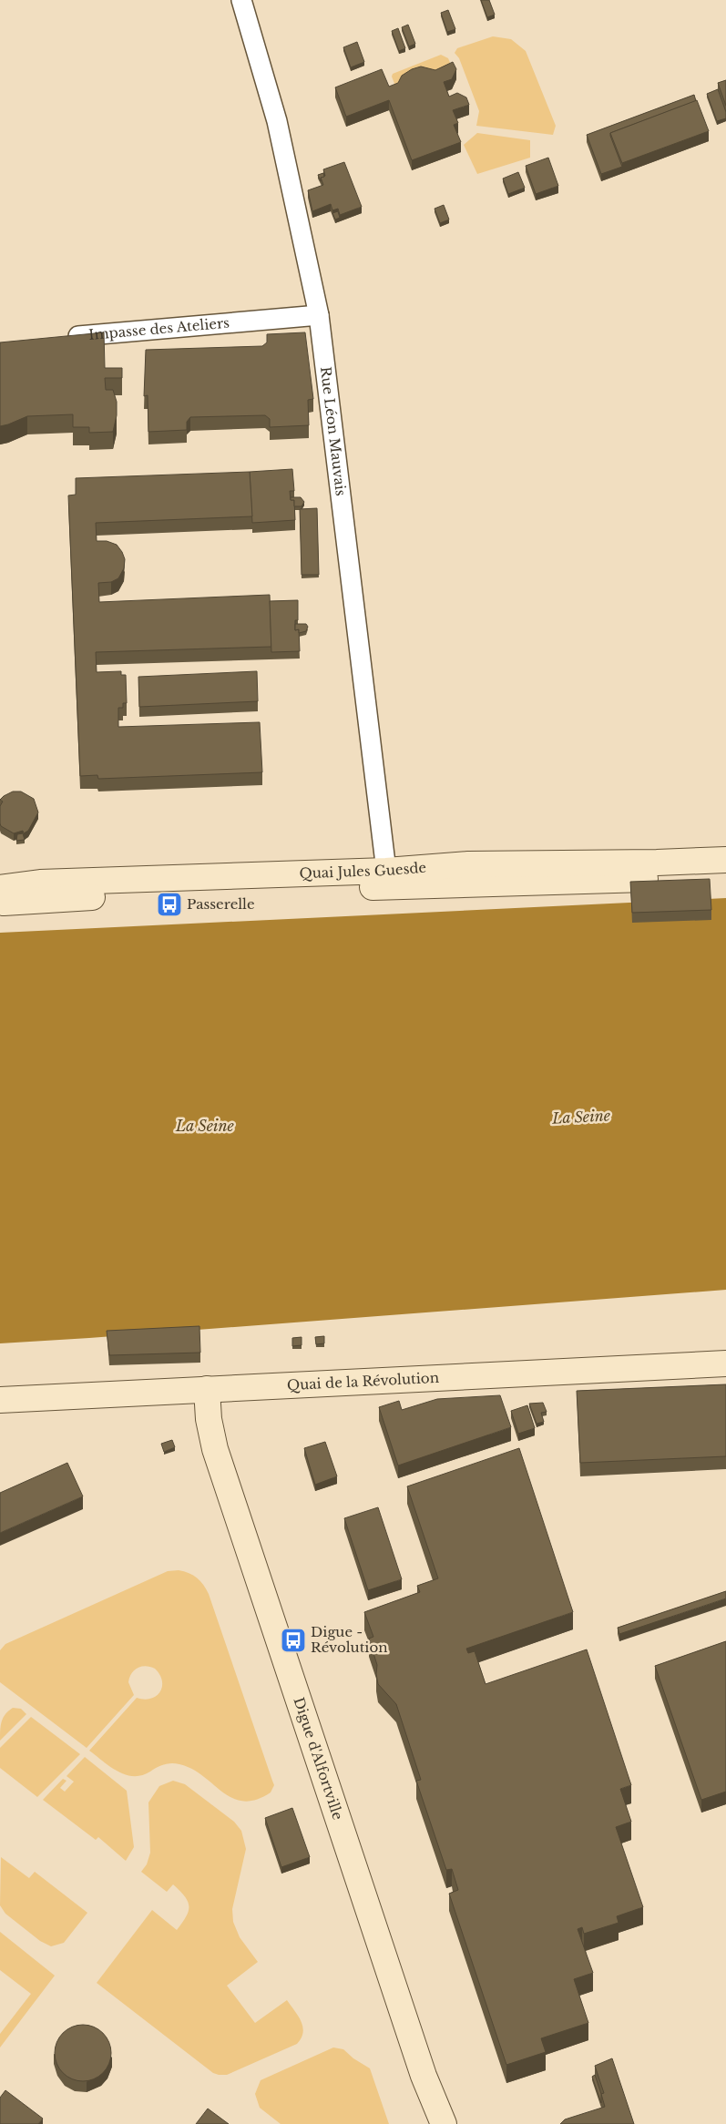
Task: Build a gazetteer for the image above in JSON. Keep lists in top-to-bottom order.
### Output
{
  "streets": {
    "main road": ["Quai Jules Guesde", "Quai de la Révolution", "Digue d'Alfortville"],
    "street": ["Impasse des Ateliers", "Rue Léon Mauvais"]
  },
  "crossings": [
    ["Impasse des Ateliers", "Rue Léon Mauvais"],
    ["Rue Léon Mauvais", "Quai Jules Guesde"],
    ["Quai de la Révolution", "Digue d'Alfortville"]
  ],
  "water": ["La Seine"],
  "places": {
    "bus stop": ["Passerelle", "Digue - Révolution"]
  }
}
